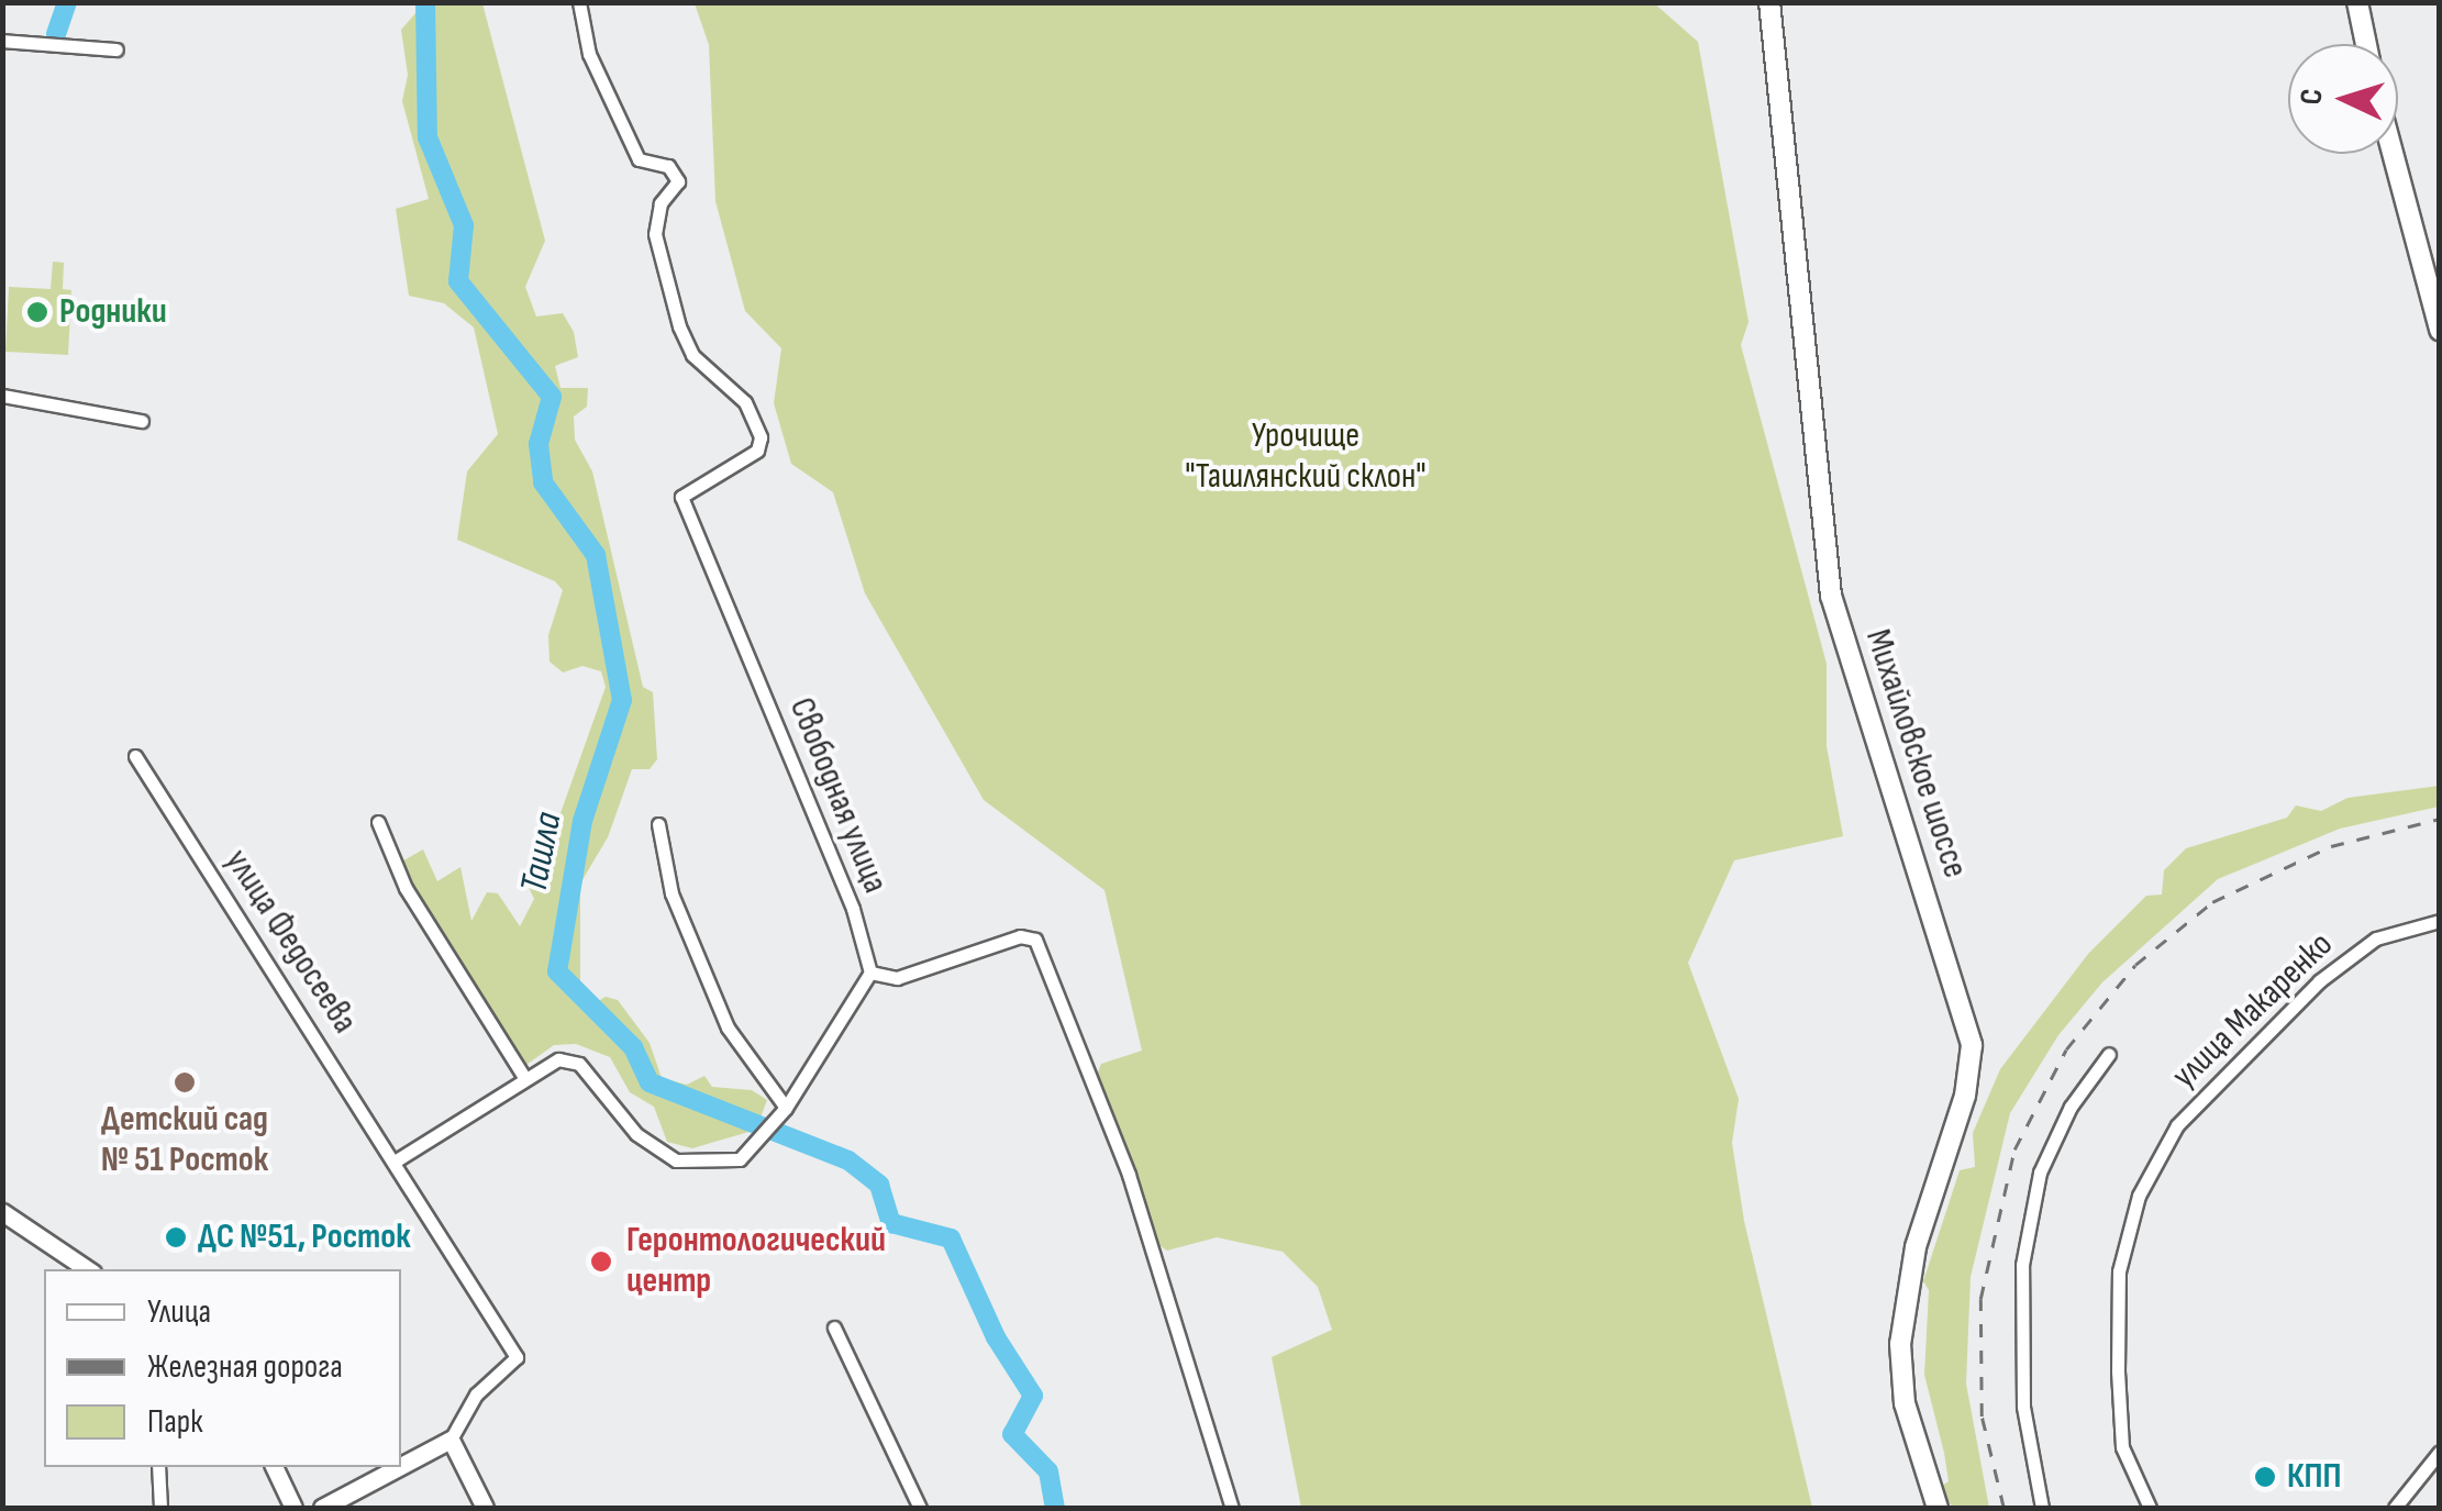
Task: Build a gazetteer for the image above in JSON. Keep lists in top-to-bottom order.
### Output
{
  "streets": {
    "main road": ["Михайловское шоссе"],
    "street": ["Свободная улица", "улица Федосеева", "улица Макаренко"]
  },
  "water": ["Ташла"],
  "parks": ["Урочище \"Ташлянский склон\""],
  "places": [
    "Родники",
    "Детский сад № 51 Росток",
    "ДС №51, Росток",
    "Геронтологический центр",
    "КПП"
  ],
  "legend": ["Улица", "Железная дорога", "Парк"],
  "north": "left"
}
